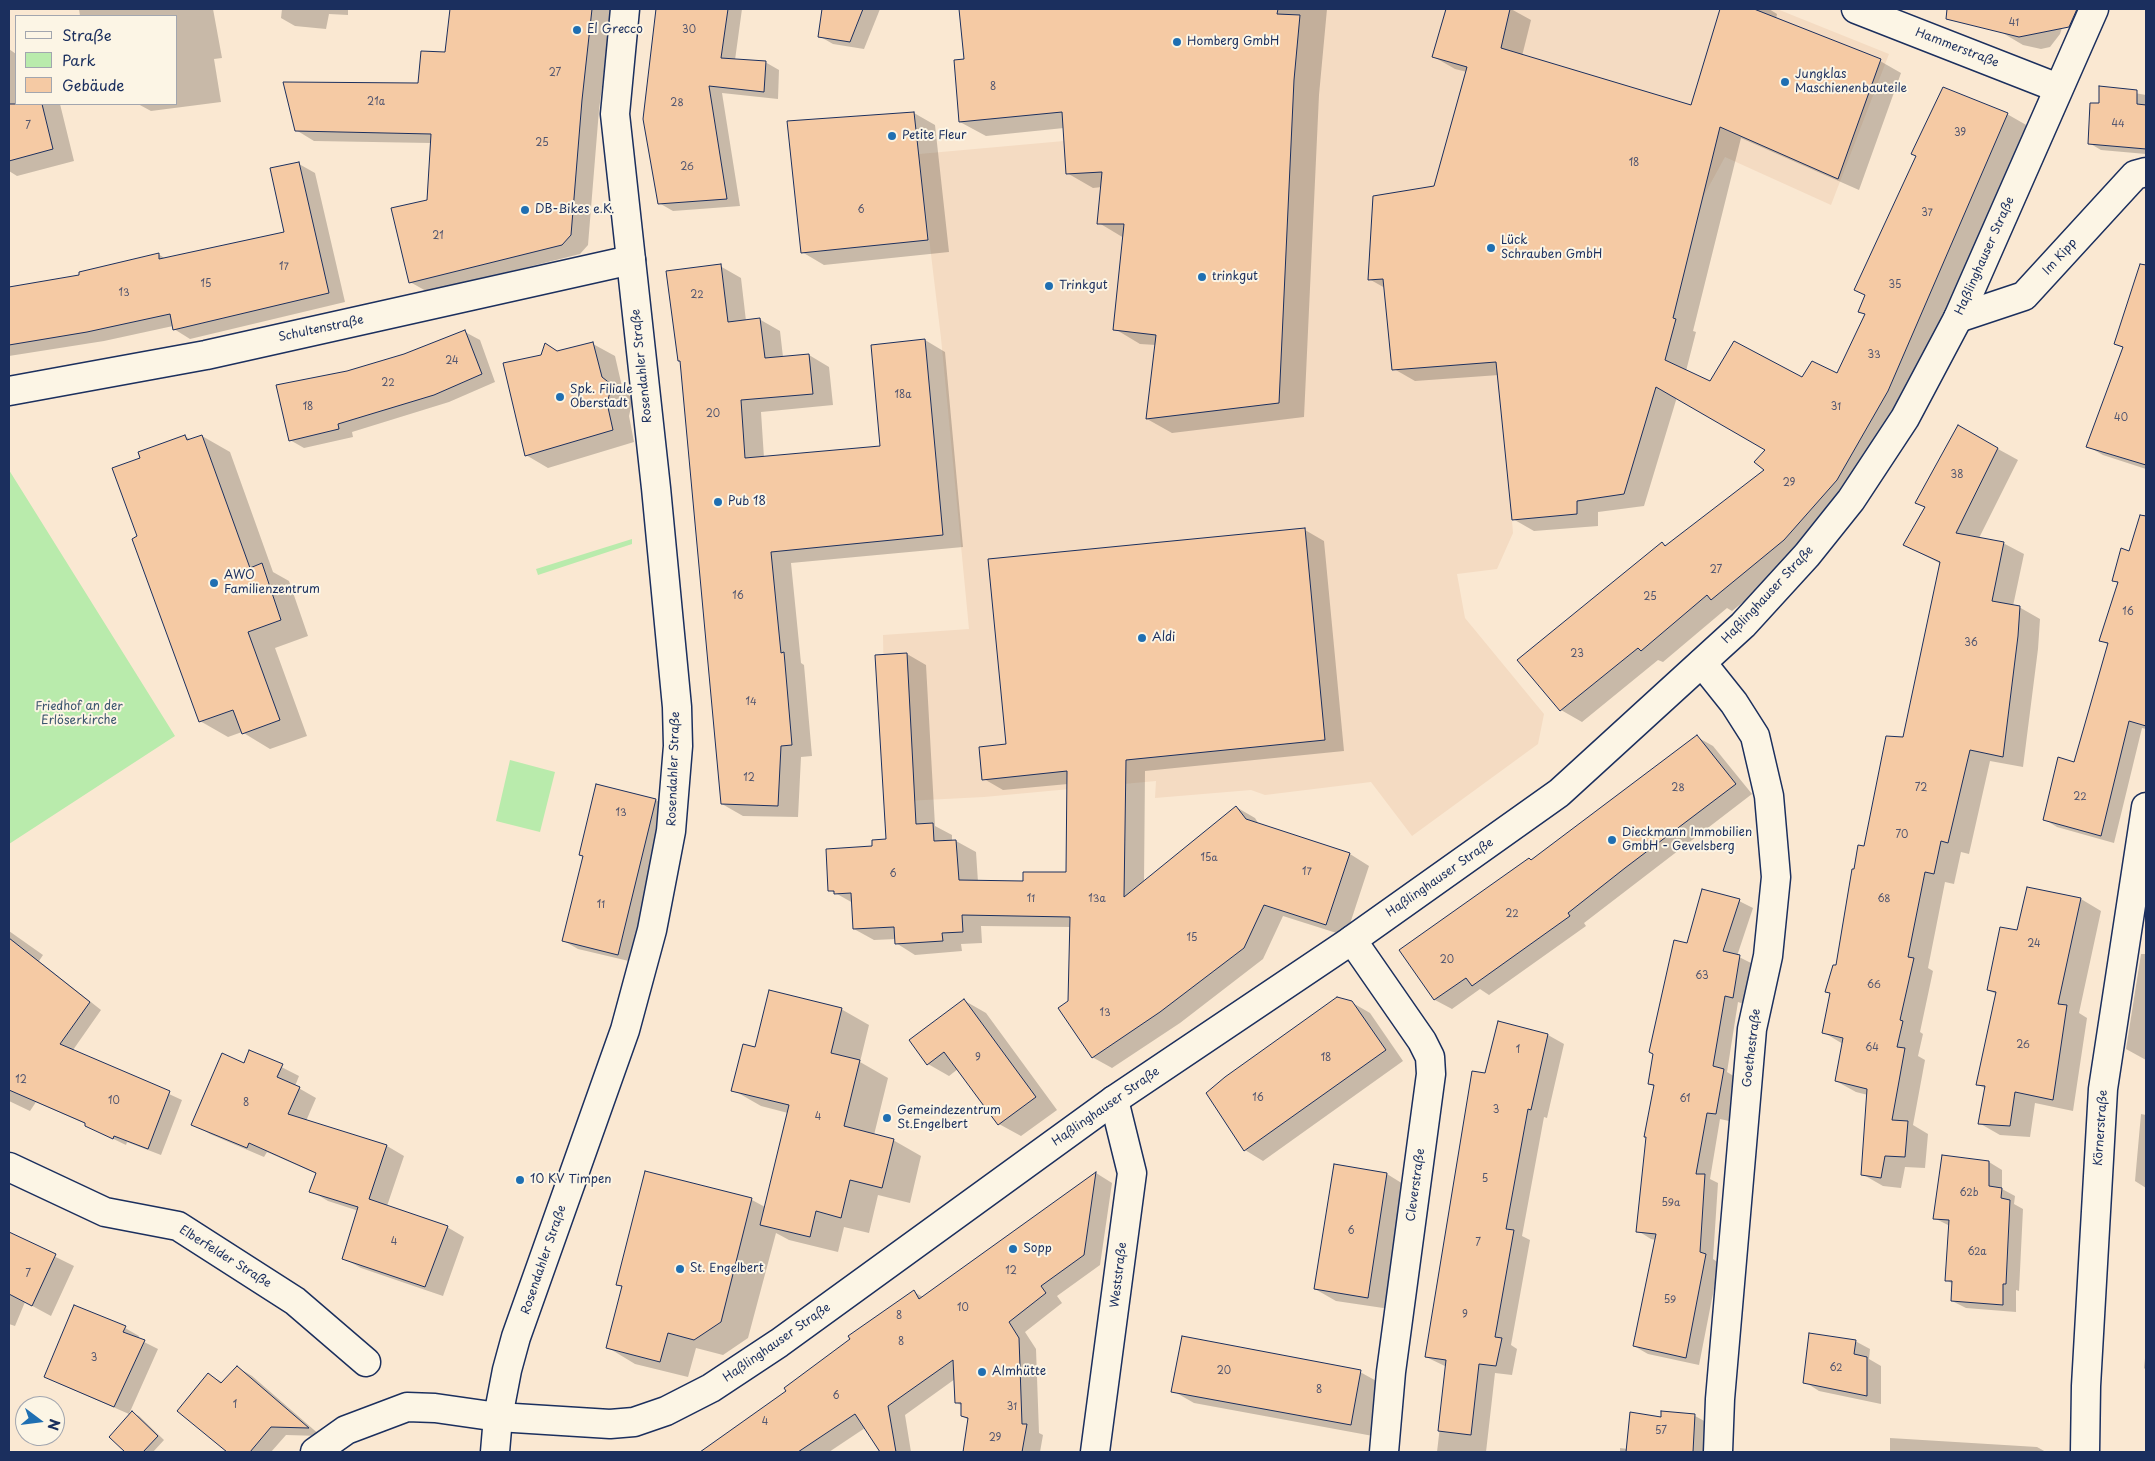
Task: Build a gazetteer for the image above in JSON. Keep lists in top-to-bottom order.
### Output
{
  "streets": {
    "street": [
      "Hammerstraße",
      "Haßlinghauser Straße",
      "Im Kipp",
      "Schultenstraße",
      "Rosendahler Straße",
      "Goethestraße",
      "Körnerstraße",
      "Cleverstraße",
      "Elberfelder Straße",
      "Weststraße"
    ]
  },
  "crossings": [
    ["Hammerstraße", "Haßlinghauser Straße"],
    ["Haßlinghauser Straße", "Im Kipp"],
    ["Haßlinghauser Straße", "Rosendahler Straße"],
    ["Haßlinghauser Straße", "Goethestraße"],
    ["Haßlinghauser Straße", "Cleverstraße"],
    ["Haßlinghauser Straße", "Weststraße"],
    ["Schultenstraße", "Rosendahler Straße"]
  ],
  "parks": ["Friedhof an der Erlöserkirche"],
  "places": [
    "El Grecco",
    "Homberg GmbH",
    "Jungklas Maschienenbauteile",
    "Petite Fleur",
    "DB-Bikes e.K.",
    "Lück Schrauben GmbH",
    "trinkgut",
    "Trinkgut",
    "Spk. Filiale Oberstadt",
    "Pub 18",
    "AWO Familienzentrum",
    "Aldi",
    "Dieckmann Immobilien GmbH - Gevelsberg",
    "Gemeindezentrum St.Engelbert",
    "10 KV Timpen",
    "Sopp",
    "St. Engelbert",
    "Almhütte"
  ],
  "house_numbers": [
    "41",
    "30",
    "27",
    "8",
    "21a",
    "28",
    "44",
    "7",
    "39",
    "25",
    "18",
    "26",
    "6",
    "37",
    "21",
    "17",
    "15",
    "35",
    "13",
    "22",
    "33",
    "24",
    "22",
    "18a",
    "18",
    "31",
    "20",
    "40",
    "38",
    "29",
    "27",
    "16",
    "25",
    "16",
    "36",
    "23",
    "14",
    "12",
    "28",
    "72",
    "22",
    "13",
    "70",
    "15a",
    "17",
    "6",
    "11",
    "13a",
    "68",
    "11",
    "22",
    "15",
    "24",
    "20",
    "63",
    "66",
    "13",
    "26",
    "64",
    "1",
    "9",
    "18",
    "12",
    "16",
    "61",
    "10",
    "8",
    "3",
    "4",
    "5",
    "62b",
    "59a",
    "6",
    "4",
    "7",
    "62a",
    "12",
    "7",
    "59",
    "10",
    "9",
    "8",
    "8",
    "3",
    "62",
    "20",
    "8",
    "6",
    "1",
    "31",
    "4",
    "57",
    "29"
  ],
  "legend": ["Straße", "Park", "Gebäude"],
  "north": "right"
}
